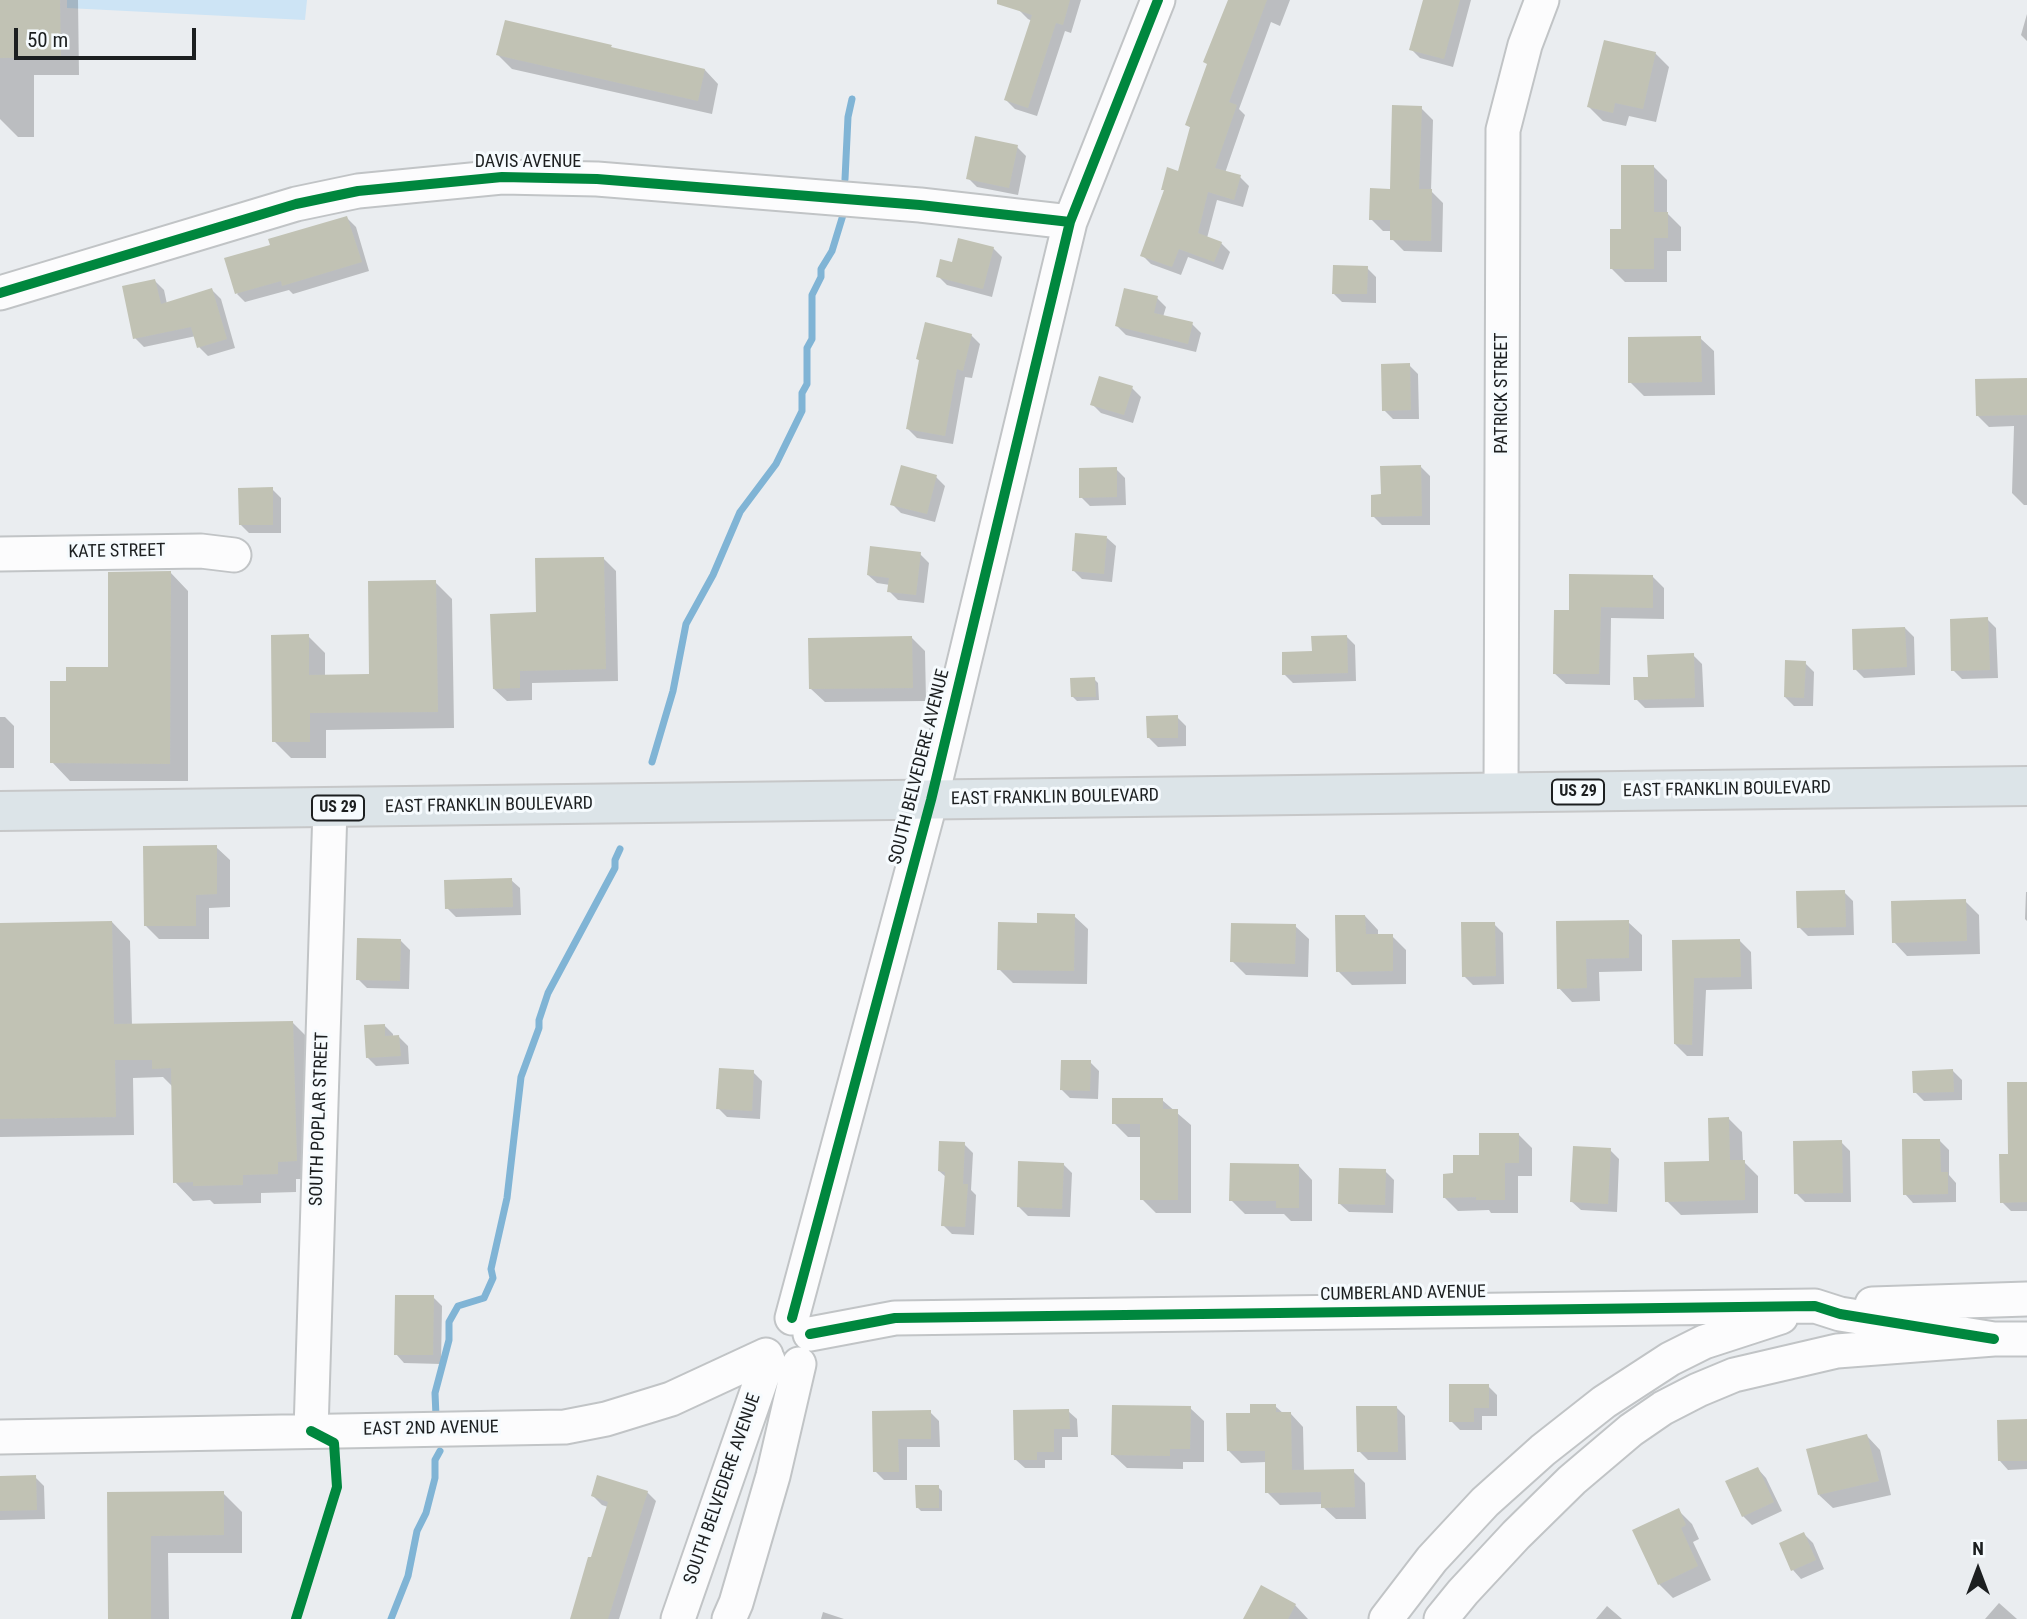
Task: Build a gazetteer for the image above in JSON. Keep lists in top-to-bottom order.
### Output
{
  "streets": {
    "main road": ["EAST FRANKLIN BOULEVARD", "US 29"],
    "street": [
      "DAVIS AVENUE",
      "PATRICK STREET",
      "KATE STREET",
      "SOUTH BELVEDERE AVENUE",
      "SOUTH POPLAR STREET",
      "CUMBERLAND AVENUE",
      "EAST 2ND AVENUE"
    ]
  },
  "crossings": [
    ["DAVIS AVENUE", "SOUTH BELVEDERE AVENUE"],
    ["PATRICK STREET", "EAST FRANKLIN BOULEVARD"],
    ["SOUTH BELVEDERE AVENUE", "EAST FRANKLIN BOULEVARD"],
    ["SOUTH BELVEDERE AVENUE", "CUMBERLAND AVENUE"],
    ["SOUTH BELVEDERE AVENUE", "EAST 2ND AVENUE"],
    ["EAST FRANKLIN BOULEVARD", "SOUTH POPLAR STREET"],
    ["SOUTH POPLAR STREET", "EAST 2ND AVENUE"],
    ["CUMBERLAND AVENUE", "EAST 2ND AVENUE"]
  ],
  "scale_bar": "50 m",
  "north": "top"
}
